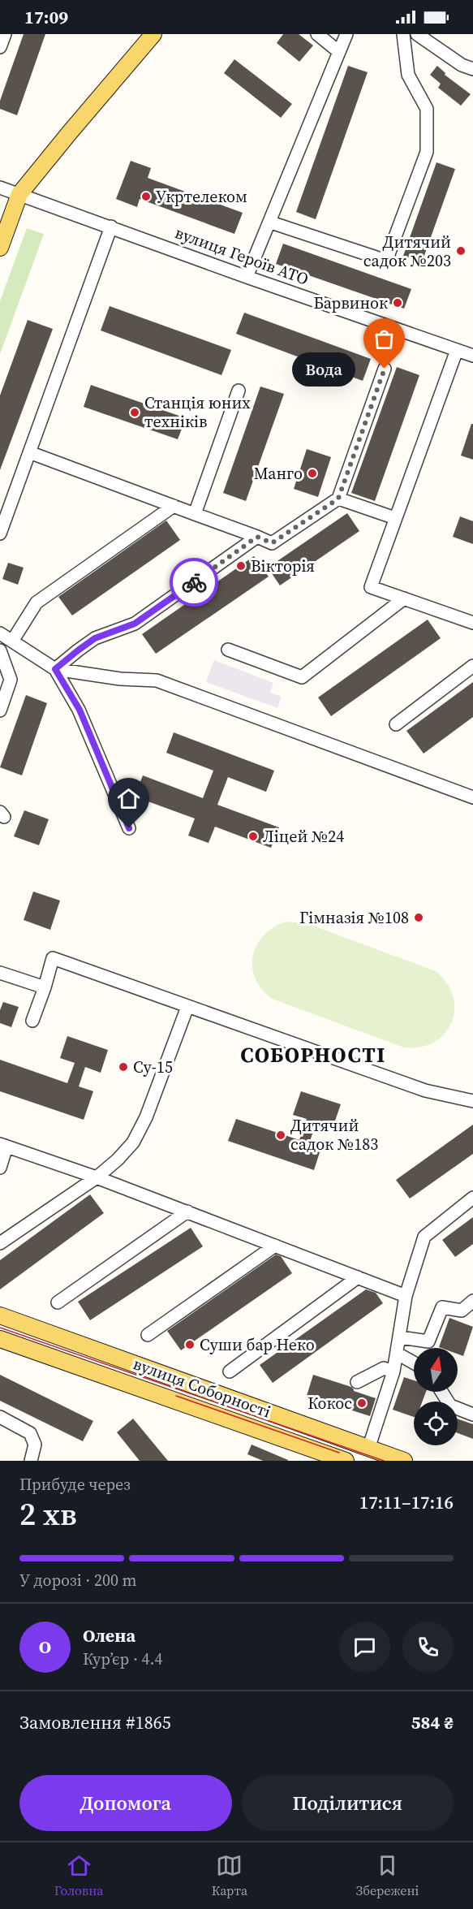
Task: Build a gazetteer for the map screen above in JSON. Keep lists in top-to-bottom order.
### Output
{
  "streets": {
    "main road": ["вулиця Соборності"],
    "street": ["вулиця Героїв АТО"]
  },
  "districts": ["СОБОРНОСТІ"],
  "places": [
    "Укртелеком",
    "Дитячий садок №203",
    "Барвинок",
    "Вода",
    "Станція юних техніків",
    "Манго",
    "Вікторія",
    "Ліцей №24",
    "Гімназія №108",
    "Су-15",
    "Дитячий садок №183",
    "Суши бар Неко",
    "Кокос"
  ],
  "north": "top",
  "page": {
    "status": "17:09",
    "bubble": "Вода",
    "heading": ["2 хв", "Прибуде через", "17:11–17:16"],
    "panel": [
      "Олена",
      "Кур’єр · 4.4",
      "Замовлення #1865",
      "584 ₴"
    ],
    "bar": "У дорозі · 200 m",
    "round": "О",
    "buttons": ["Допомога", "Поділитися"],
    "tabs": ["Головна", "Карта", "Збережені"]
  }
}
